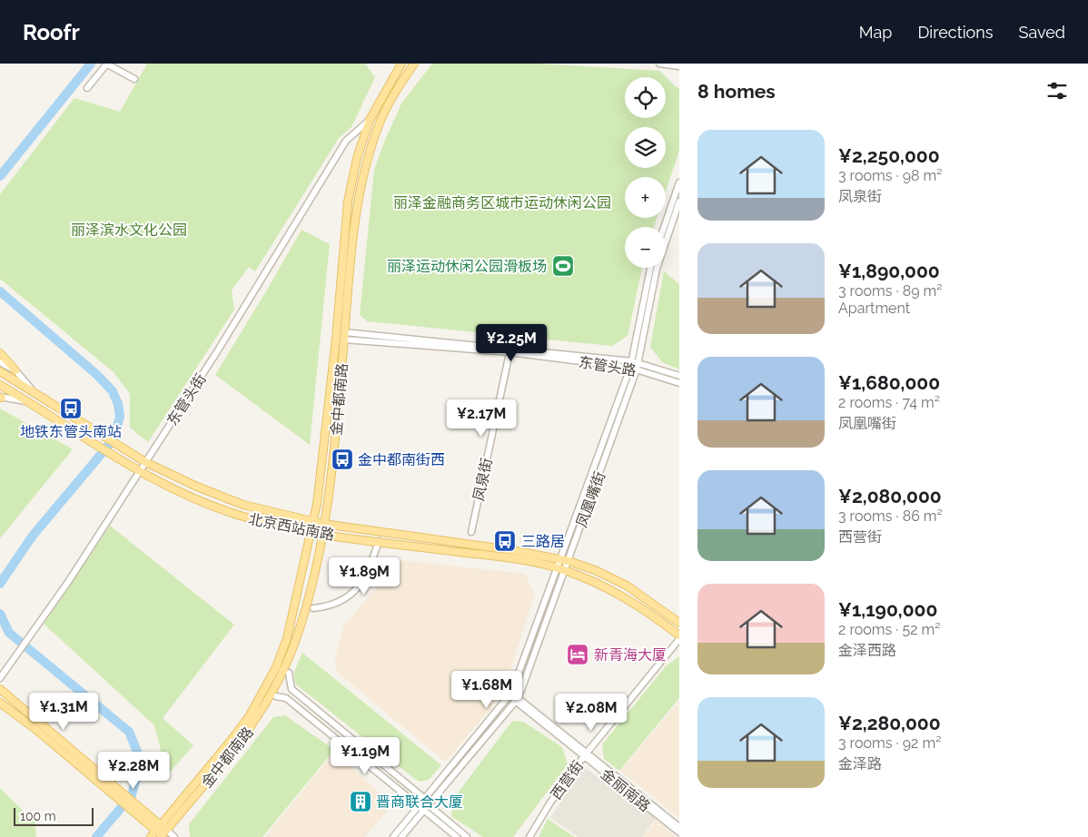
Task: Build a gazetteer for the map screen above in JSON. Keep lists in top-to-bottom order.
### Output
{
  "streets": {
    "main road": ["金中都南路", "北京西站南路"],
    "street": [
      "东管头路",
      "东管头街",
      "凤泉街",
      "凤凰嘴街",
      "西营街",
      "金丽南路"
    ]
  },
  "crossings": [
    ["东管头路", "金中都南路"],
    ["东管头路", "凤泉街"],
    ["东管头路", "凤凰嘴街"],
    ["东管头街", "金中都南路"],
    ["东管头街", "北京西站南路"],
    ["金中都南路", "北京西站南路"],
    ["凤凰嘴街", "北京西站南路"],
    ["凤凰嘴街", "金丽南路"],
    ["北京西站南路", "西营街"],
    ["西营街", "金丽南路"]
  ],
  "parks": ["丽泽金融商务区城市运动休闲公园", "丽泽滨水文化公园"],
  "places": {
    "sports": ["丽泽运动休闲公园滑板场"],
    "bus stop": ["地铁东管头南站", "金中都南街西", "三路居"],
    "hotel": ["新青海大厦"],
    "building": ["晋商联合大厦"]
  },
  "scale_bar": "100 m",
  "page": {
    "header": "Roofr",
    "nav": ["Map", "Directions", "Saved"],
    "heading": "8 homes",
    "map_buttons": ["+", "−"],
    "list": [
      {
        "name": "¥2,250,000",
        "note": "3 rooms · 98 m² · 凤泉街"
      },
      {
        "name": "¥1,890,000",
        "note": "3 rooms · 89 m² · Apartment"
      },
      {
        "name": "¥1,680,000",
        "note": "2 rooms · 74 m² · 凤凰嘴街"
      },
      {
        "name": "¥2,080,000",
        "note": "3 rooms · 86 m² · 西营街"
      },
      {
        "name": "¥1,190,000",
        "note": "2 rooms · 52 m² · 金泽西路"
      },
      {
        "name": "¥2,280,000",
        "note": "3 rooms · 92 m² · 金泽路"
      }
    ],
    "price": [
      "¥2.25M",
      "¥2.17M",
      "¥1.89M",
      "¥1.68M",
      "¥1.31M",
      "¥2.08M",
      "¥1.19M",
      "¥2.28M"
    ],
    "scale": "100 m"
  }
}
